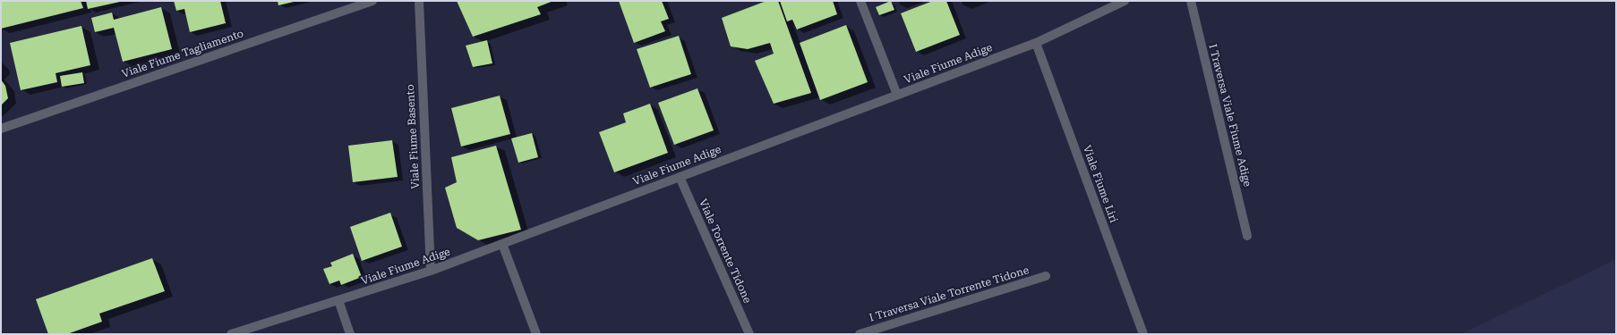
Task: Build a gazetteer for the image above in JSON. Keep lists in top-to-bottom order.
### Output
{
  "streets": {
    "street": [
      "Viale Fiume Tagliamento",
      "Viale Fiume Adige",
      "I Traversa Viale Fiume Adige",
      "Viale Fiume Basento",
      "Viale Fiume Liri",
      "Viale Torrente Tidone",
      "I Traversa Viale Torrente Tidone"
    ]
  },
  "crossings": [
    ["Viale Fiume Adige", "Viale Fiume Basento"],
    ["Viale Fiume Adige", "Viale Fiume Liri"],
    ["Viale Fiume Adige", "Viale Torrente Tidone"]
  ]
}
